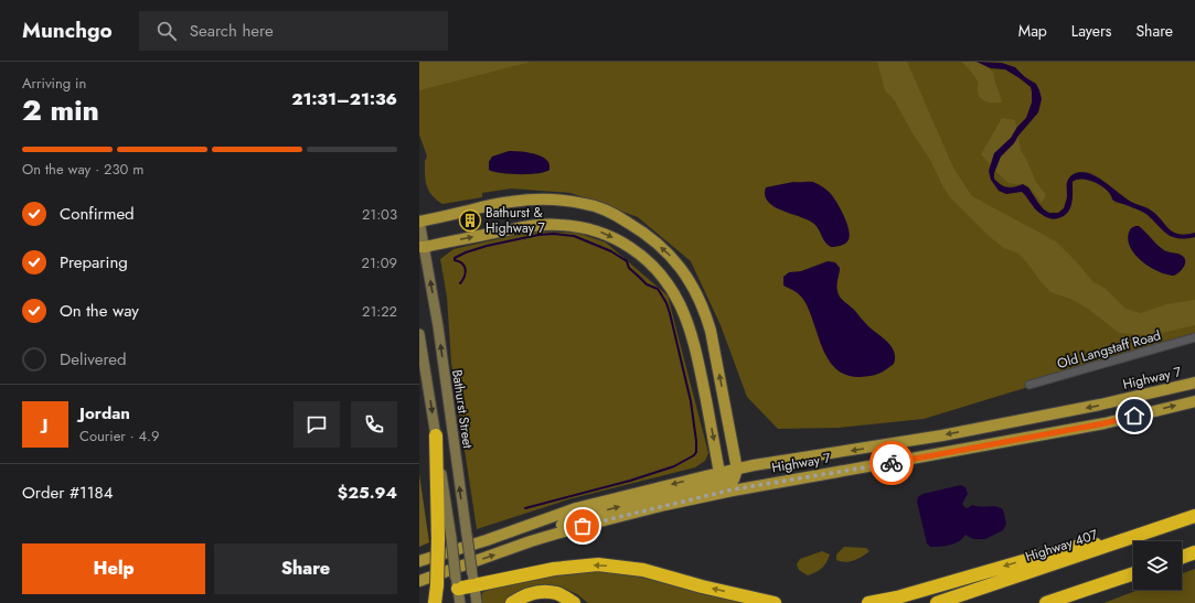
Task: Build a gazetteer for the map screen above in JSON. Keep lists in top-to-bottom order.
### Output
{
  "streets": {
    "highway": ["Highway 407"],
    "main road": ["Highway 7", "Bathurst Street"],
    "street": ["Old Langstaff Road"]
  },
  "places": {
    "building": ["Bathurst & Highway 7"]
  },
  "page": {
    "header": "Munchgo",
    "search": "Search here",
    "nav": ["Map", "Layers", "Share"],
    "heading": ["2 min", "Arriving in", "21:31–21:36"],
    "panel": [
      "Jordan",
      "Courier · 4.9",
      "Order #1184",
      "$25.94"
    ],
    "bar": "On the way · 230 m",
    "list": [
      ["Confirmed", "21:03"],
      ["Preparing", "21:09"],
      ["On the way", "21:22"],
      "Delivered"
    ],
    "round": "J",
    "buttons": ["Help", "Share"]
  }
}
